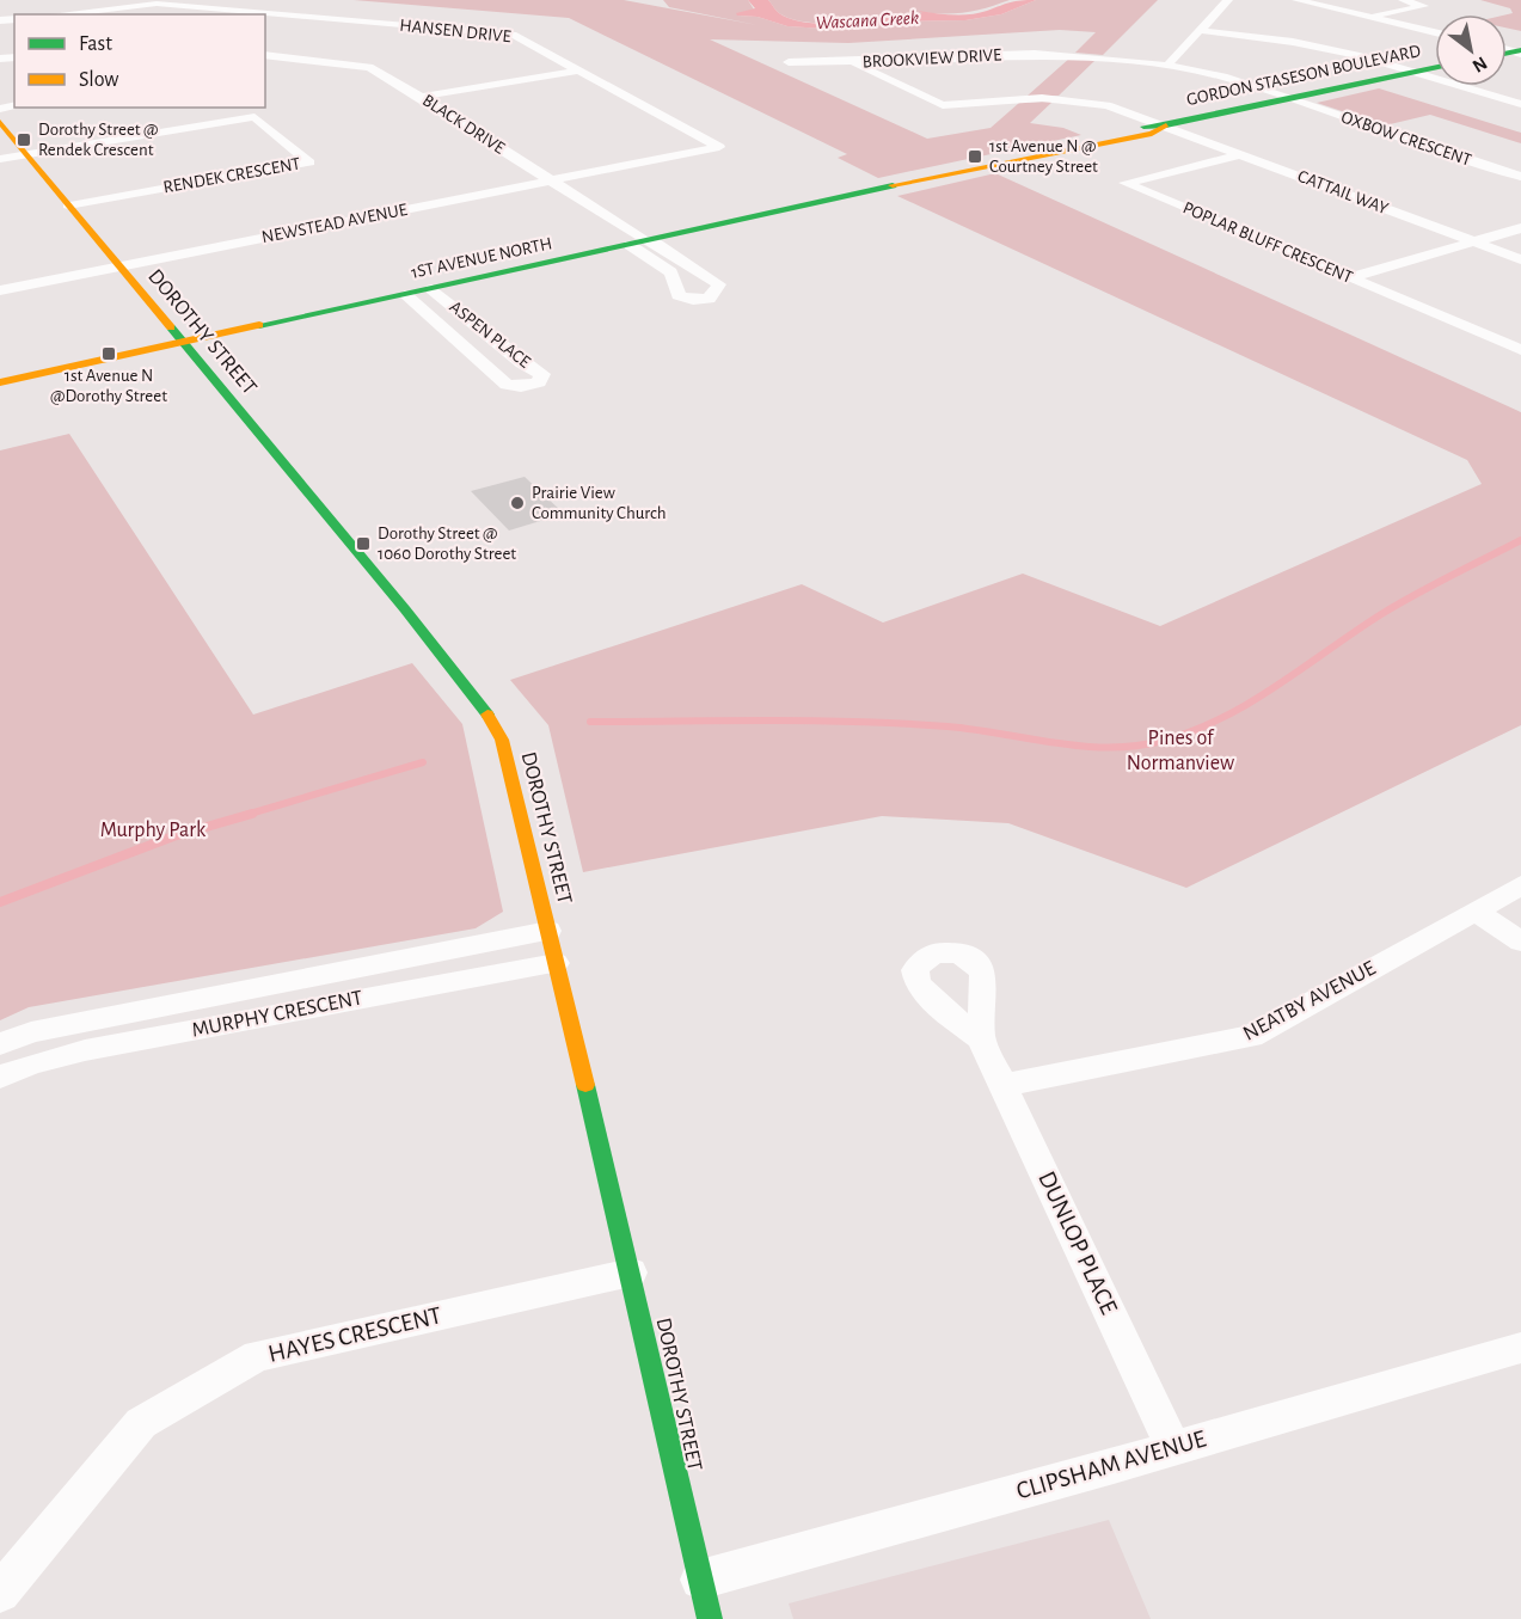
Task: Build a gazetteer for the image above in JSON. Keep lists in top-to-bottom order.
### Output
{
  "streets": {
    "street": [
      "HANSEN DRIVE",
      "BROOKVIEW DRIVE",
      "GORDON STASESON BOULEVARD",
      "BLACK DRIVE",
      "OXBOW CRESCENT",
      "RENDEK CRESCENT",
      "CATTAIL WAY",
      "NEWSTEAD AVENUE",
      "POPLAR BLUFF CRESCENT",
      "1ST AVENUE NORTH",
      "DOROTHY STREET",
      "ASPEN PLACE",
      "NEATBY AVENUE",
      "MURPHY CRESCENT",
      "DUNLOP PLACE",
      "HAYES CRESCENT",
      "CLIPSHAM AVENUE"
    ]
  },
  "crossings": [
    ["HANSEN DRIVE", "BLACK DRIVE"],
    ["HANSEN DRIVE", "NEWSTEAD AVENUE"],
    ["BROOKVIEW DRIVE", "GORDON STASESON BOULEVARD"],
    ["BROOKVIEW DRIVE", "OXBOW CRESCENT"],
    ["BROOKVIEW DRIVE", "CATTAIL WAY"],
    ["GORDON STASESON BOULEVARD", "OXBOW CRESCENT"],
    ["GORDON STASESON BOULEVARD", "CATTAIL WAY"],
    ["GORDON STASESON BOULEVARD", "1ST AVENUE NORTH"],
    ["BLACK DRIVE", "NEWSTEAD AVENUE"],
    ["BLACK DRIVE", "1ST AVENUE NORTH"],
    ["RENDEK CRESCENT", "DOROTHY STREET"],
    ["CATTAIL WAY", "POPLAR BLUFF CRESCENT"],
    ["NEWSTEAD AVENUE", "DOROTHY STREET"],
    ["1ST AVENUE NORTH", "DOROTHY STREET"],
    ["1ST AVENUE NORTH", "ASPEN PLACE"],
    ["DOROTHY STREET", "MURPHY CRESCENT"],
    ["DOROTHY STREET", "HAYES CRESCENT"],
    ["DOROTHY STREET", "CLIPSHAM AVENUE"],
    ["NEATBY AVENUE", "DUNLOP PLACE"],
    ["DUNLOP PLACE", "CLIPSHAM AVENUE"]
  ],
  "water": ["Wascana Creek"],
  "parks": ["Pines of Normanview", "Murphy Park"],
  "places": {
    "transit": [
      "Dorothy Street @ Rendek Crescent",
      "1st Avenue N @ Courtney Street",
      "1st Avenue N @Dorothy Street",
      "Dorothy Street @ 1060 Dorothy Street"
    ],
    "other": ["Prairie View Community Church"]
  },
  "legend": ["Fast", "Slow"],
  "north": "bottom right"
}
